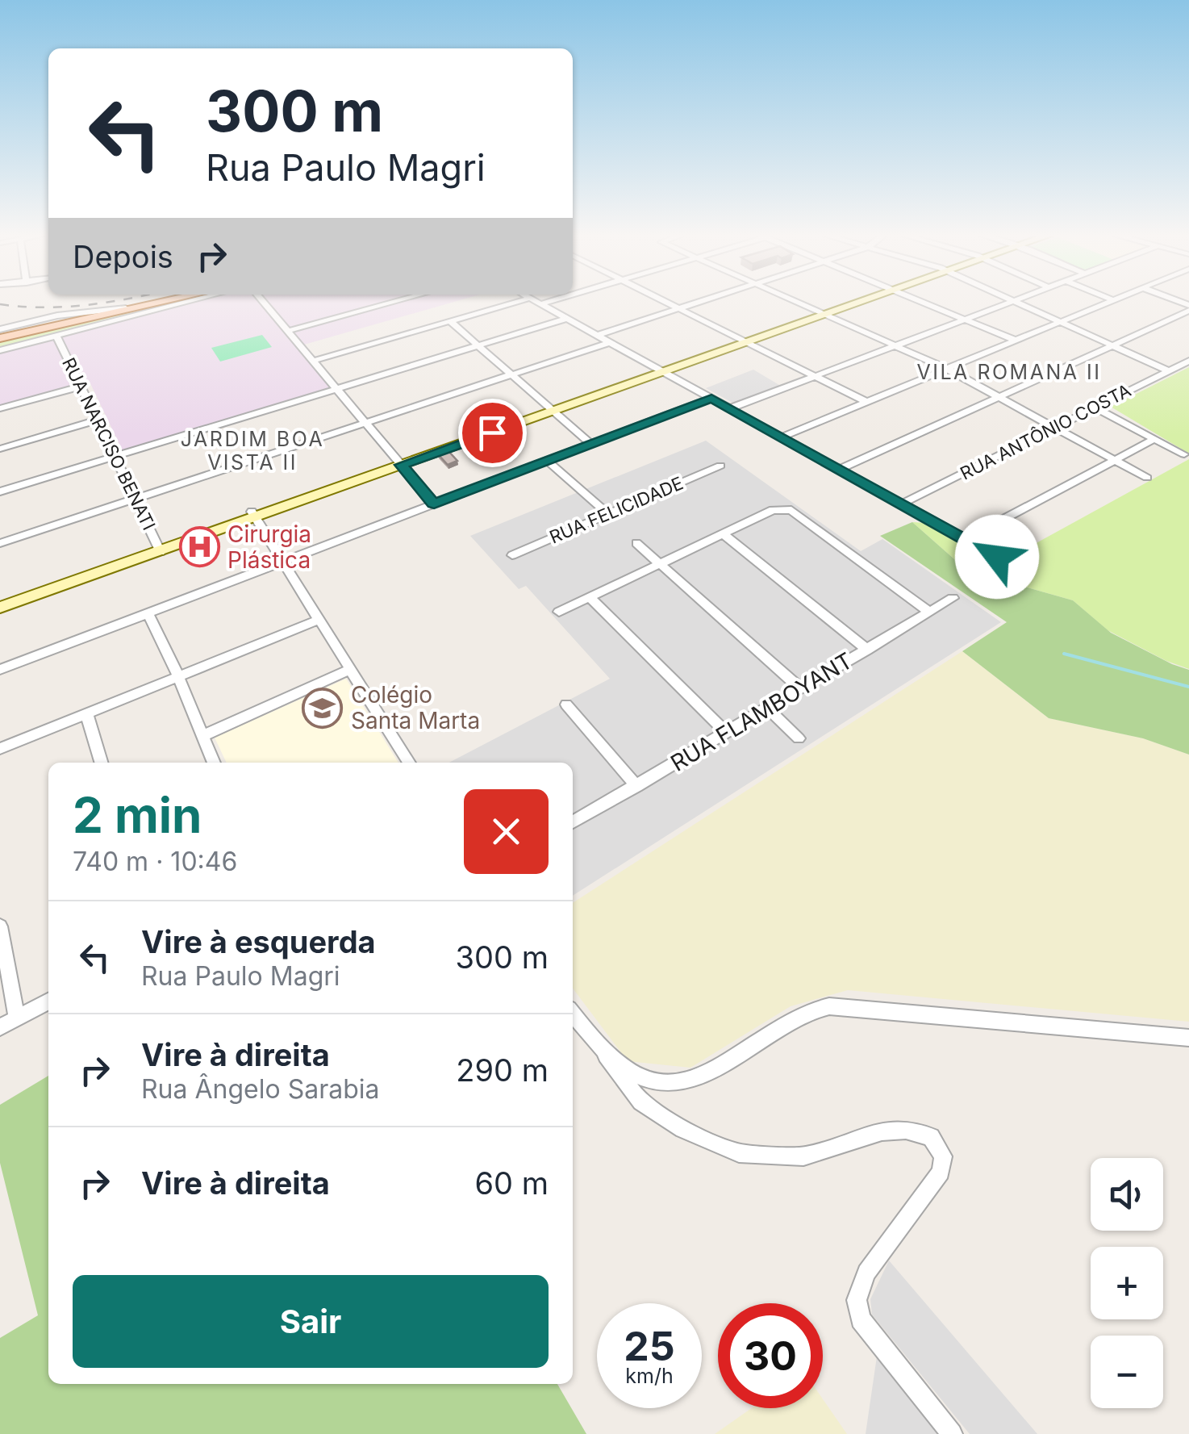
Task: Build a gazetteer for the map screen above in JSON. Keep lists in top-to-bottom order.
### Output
{
  "streets": {
    "street": [
      "RUA ANTÔNIO COSTA",
      "RUA NARCISO BENATI",
      "RUA FELICIDADE",
      "RUA FLAMBOYANT"
    ]
  },
  "districts": ["VILA ROMANA II", "JARDIM BOA VISTA II"],
  "places": {
    "hospital": ["Cirurgia Plástica"],
    "school or university": ["Colégio Santa Marta"]
  },
  "page": {
    "turn": ["300 m", "Rua Paulo Magri"],
    "then": "Depois",
    "heading": ["2 min", "740 m · 10:46"],
    "list": [
      {
        "name": "Vire à esquerda",
        "note": "Rua Paulo Magri",
        "value": "300 m"
      },
      {
        "name": "Vire à direita",
        "note": "Rua Ângelo Sarabia",
        "value": "290 m"
      },
      {
        "name": "Vire à direita",
        "value": "60 m"
      }
    ],
    "map_buttons": ["+", "−"],
    "buttons": "Sair",
    "speed": "25 km/h",
    "limit": "30"
  }
}
